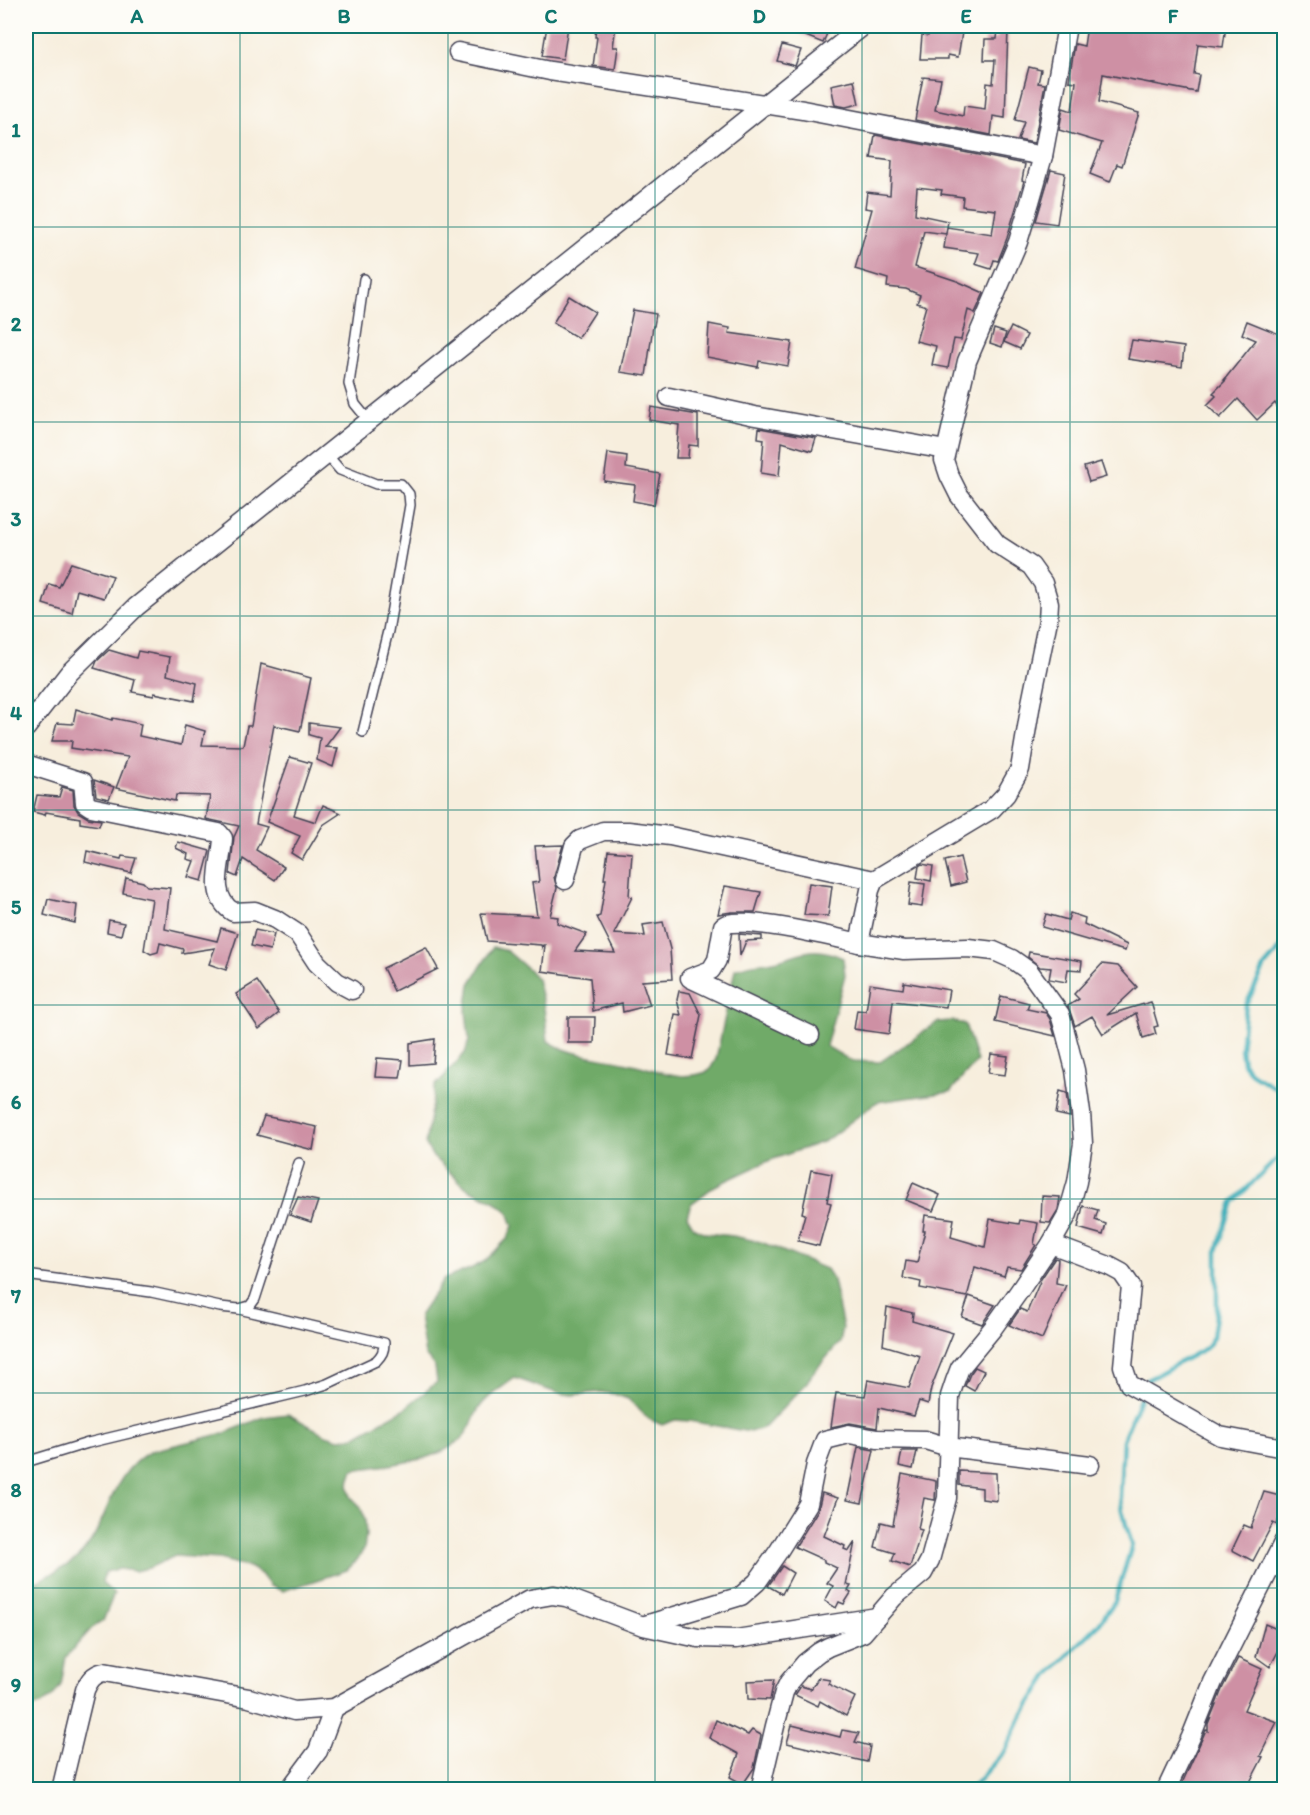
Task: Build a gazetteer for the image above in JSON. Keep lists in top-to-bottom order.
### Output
{
  "grid": {
    "columns": [
      "A",
      "B",
      "C",
      "D",
      "E",
      "F"
    ],
    "rows": [
      "1",
      "2",
      "3",
      "4",
      "5",
      "6",
      "7",
      "8",
      "9"
    ]
  }
}
